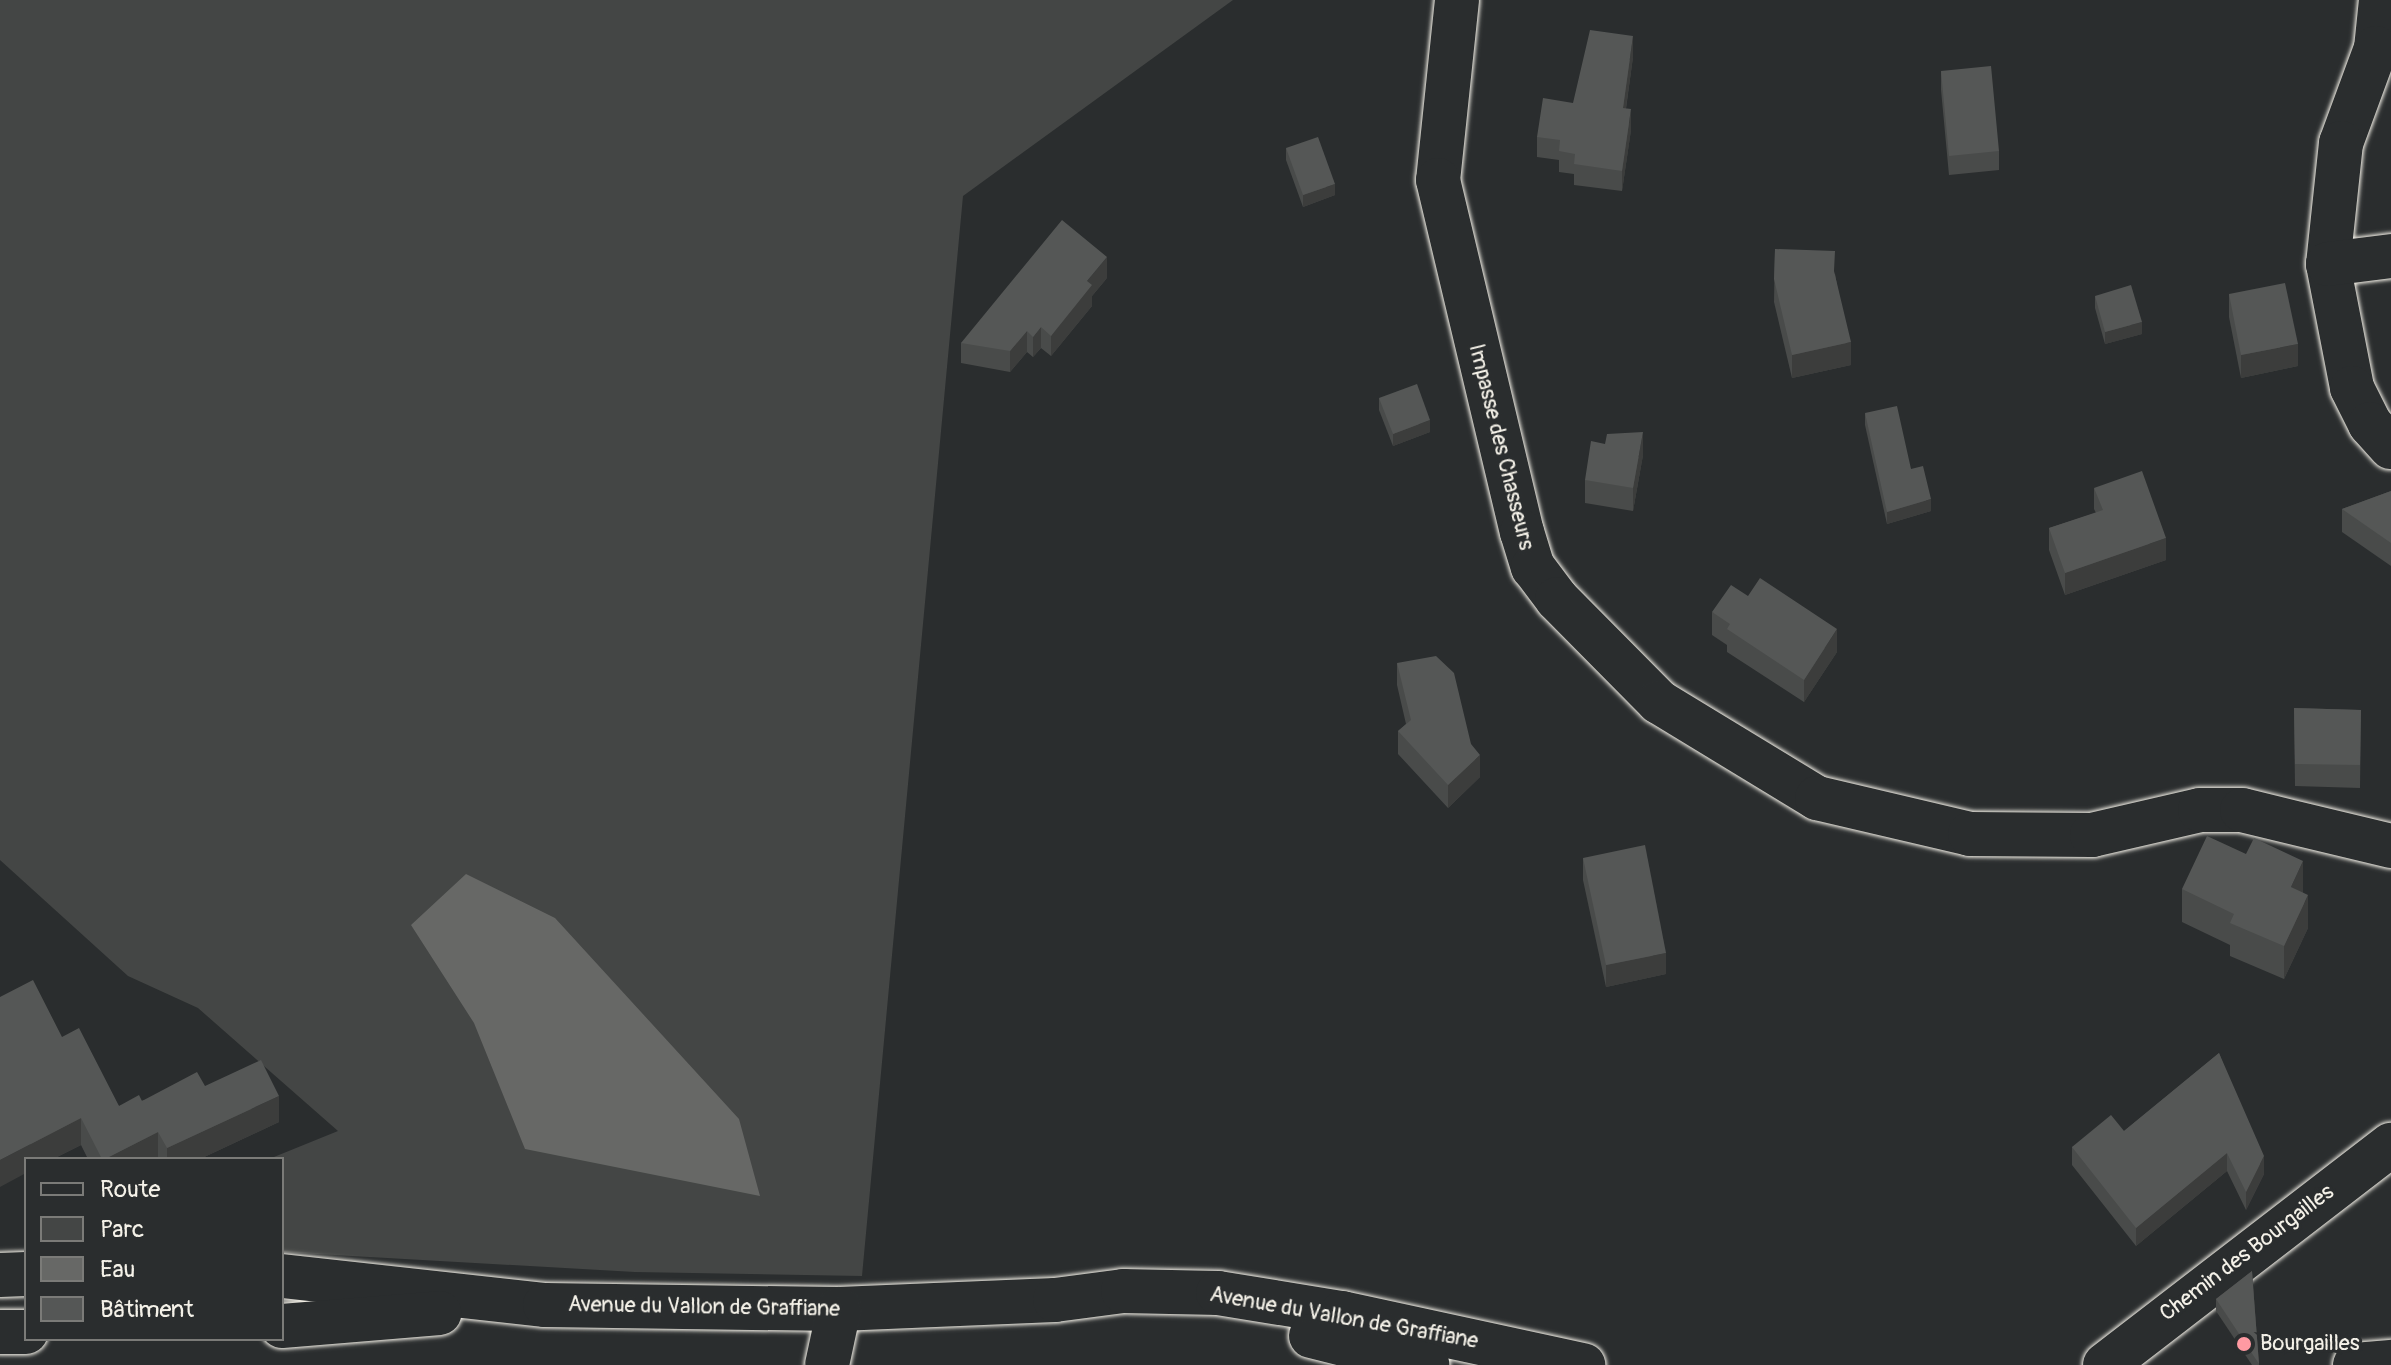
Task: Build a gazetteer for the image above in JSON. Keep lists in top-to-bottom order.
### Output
{
  "streets": {
    "street": ["Impasse des Chasseurs", "Chemin des Bourgailles", "Avenue du Vallon de Graffiane"]
  },
  "places": ["Bourgailles"],
  "legend": [
    "Route",
    "Parc",
    "Eau",
    "Bâtiment"
  ]
}
